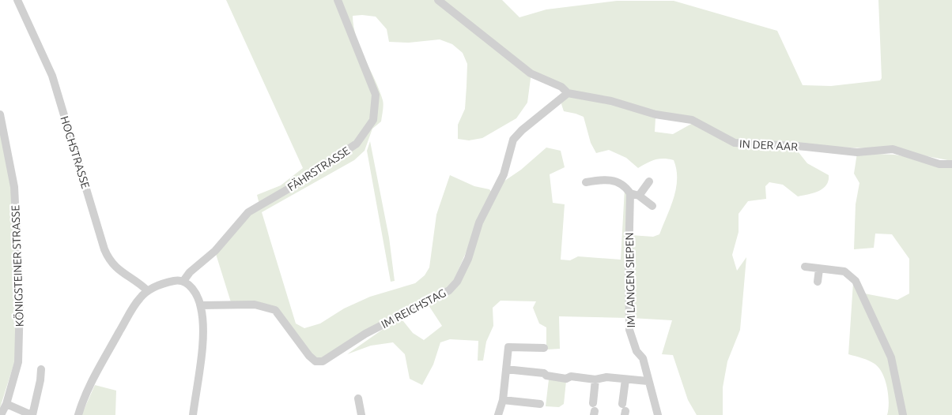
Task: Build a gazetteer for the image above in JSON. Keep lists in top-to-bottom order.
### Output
{
  "streets": {
    "street": [
      "IN DER AAR",
      "HOCHSTRASSE",
      "FÄHRSTRASSE",
      "KÖNIGSTEINER STRASSE",
      "IM LANGEN SIEPEN",
      "IM REICHSTAG"
    ]
  },
  "crossings": [
    ["IN DER AAR", "IM REICHSTAG"]
  ]
}
